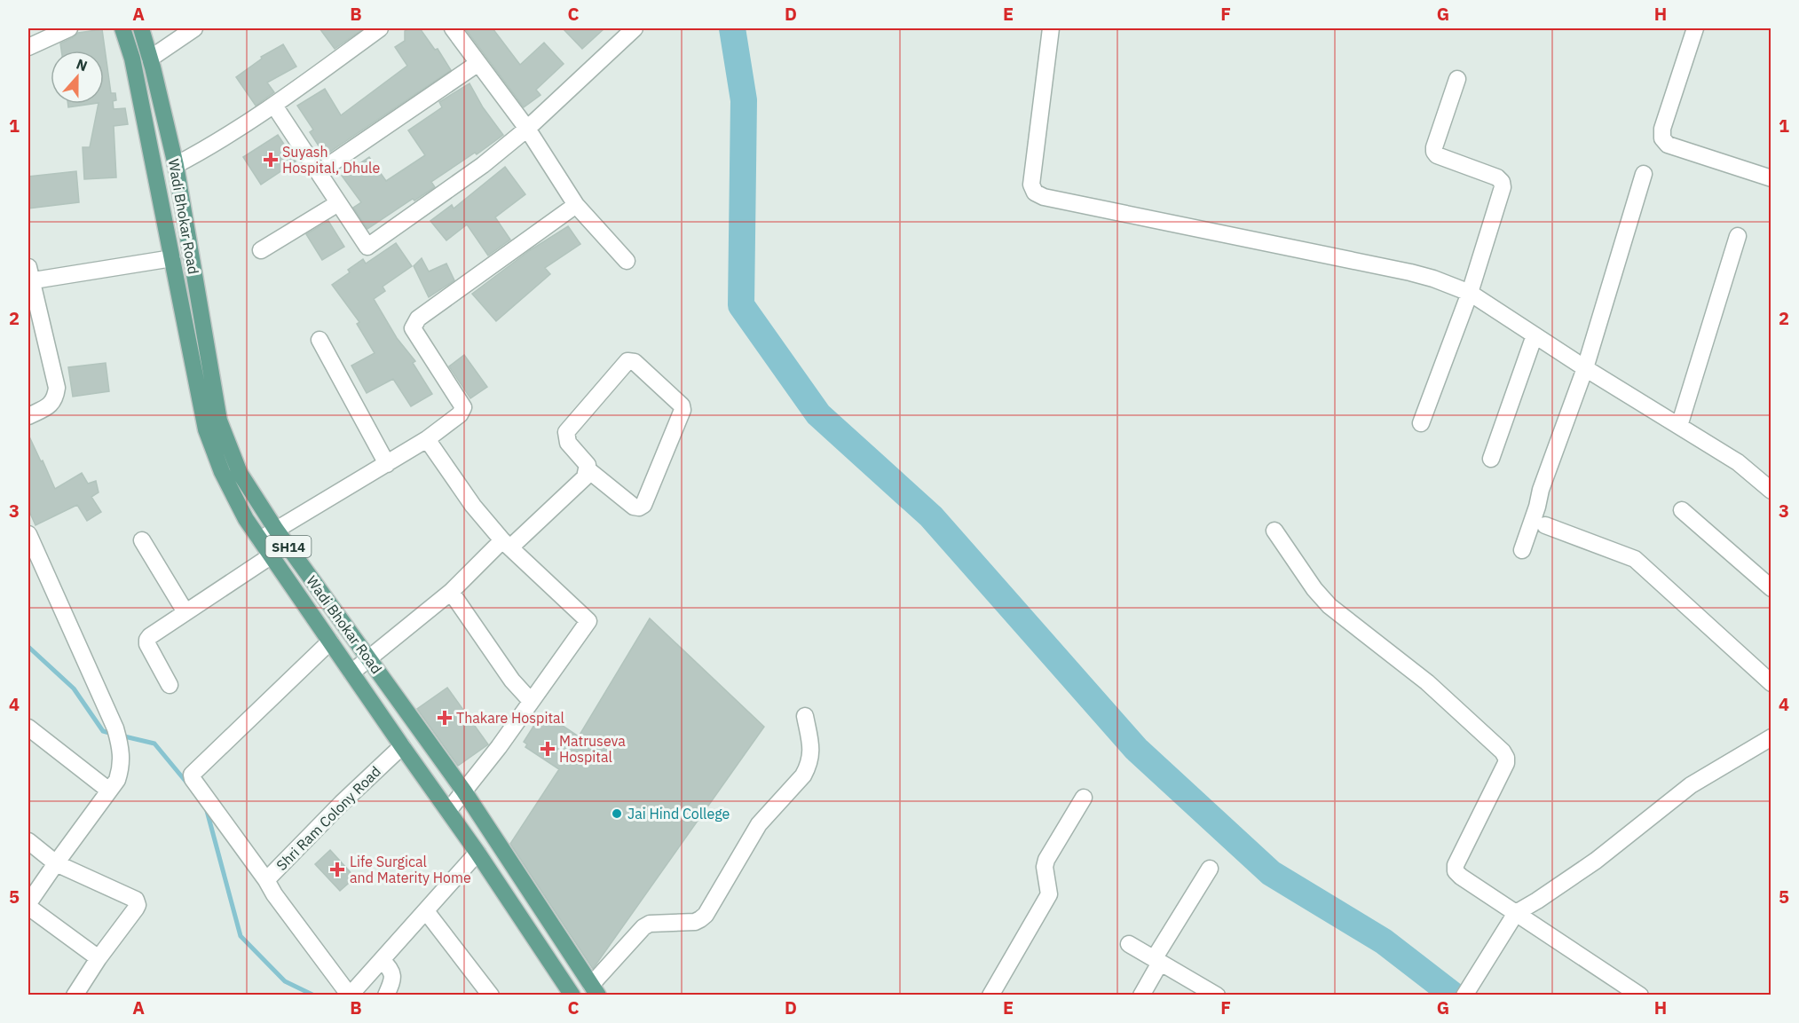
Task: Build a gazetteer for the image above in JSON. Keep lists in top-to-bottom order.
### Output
{
  "streets": {
    "main road": ["Wadi Bhokar Road", "SH14"],
    "street": ["Shri Ram Colony Road"]
  },
  "crossings": [
    ["Wadi Bhokar Road", "Shri Ram Colony Road"]
  ],
  "places": {
    "health": [
      "Suyash Hospital, Dhule",
      "Thakare Hospital",
      "Matruseva Hospital",
      "Life Surgical and Materity Home"
    ],
    "other": ["Jai Hind College"]
  },
  "north": "top",
  "grid": {
    "columns": [
      "A",
      "B",
      "C",
      "D",
      "E",
      "F",
      "G",
      "H"
    ],
    "rows": [
      "1",
      "2",
      "3",
      "4",
      "5"
    ]
  }
}
